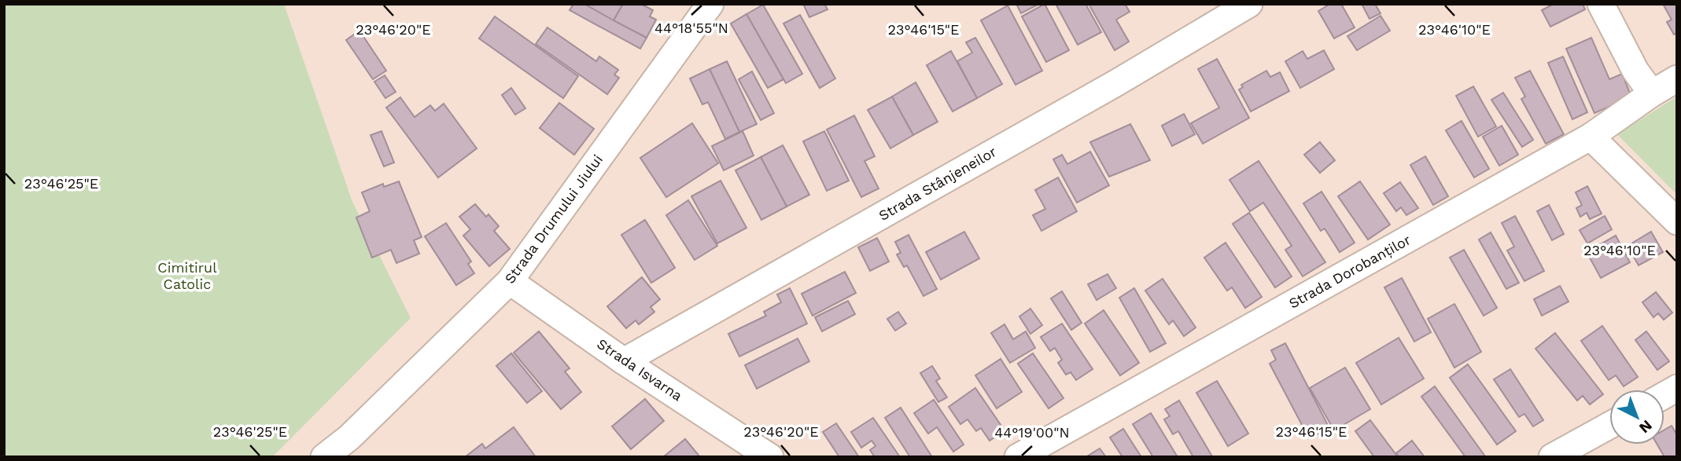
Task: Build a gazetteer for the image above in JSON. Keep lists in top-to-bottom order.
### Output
{
  "streets": {
    "street": [
      "Strada Stânjeneilor",
      "Strada Drumului Jiului",
      "Strada Dorobanților",
      "Strada Isvarna"
    ]
  },
  "crossings": [
    ["Strada Stânjeneilor", "Strada Isvarna"],
    ["Strada Drumului Jiului", "Strada Isvarna"]
  ],
  "parks": ["Cimitirul Catolic"],
  "north": "bottom right",
  "coordinates": [
    "44°18'55\"N",
    "23°46'20\"E",
    "23°46'15\"E",
    "23°46'10\"E",
    "23°46'25\"E",
    "44°19'00\"N"
  ]
}
